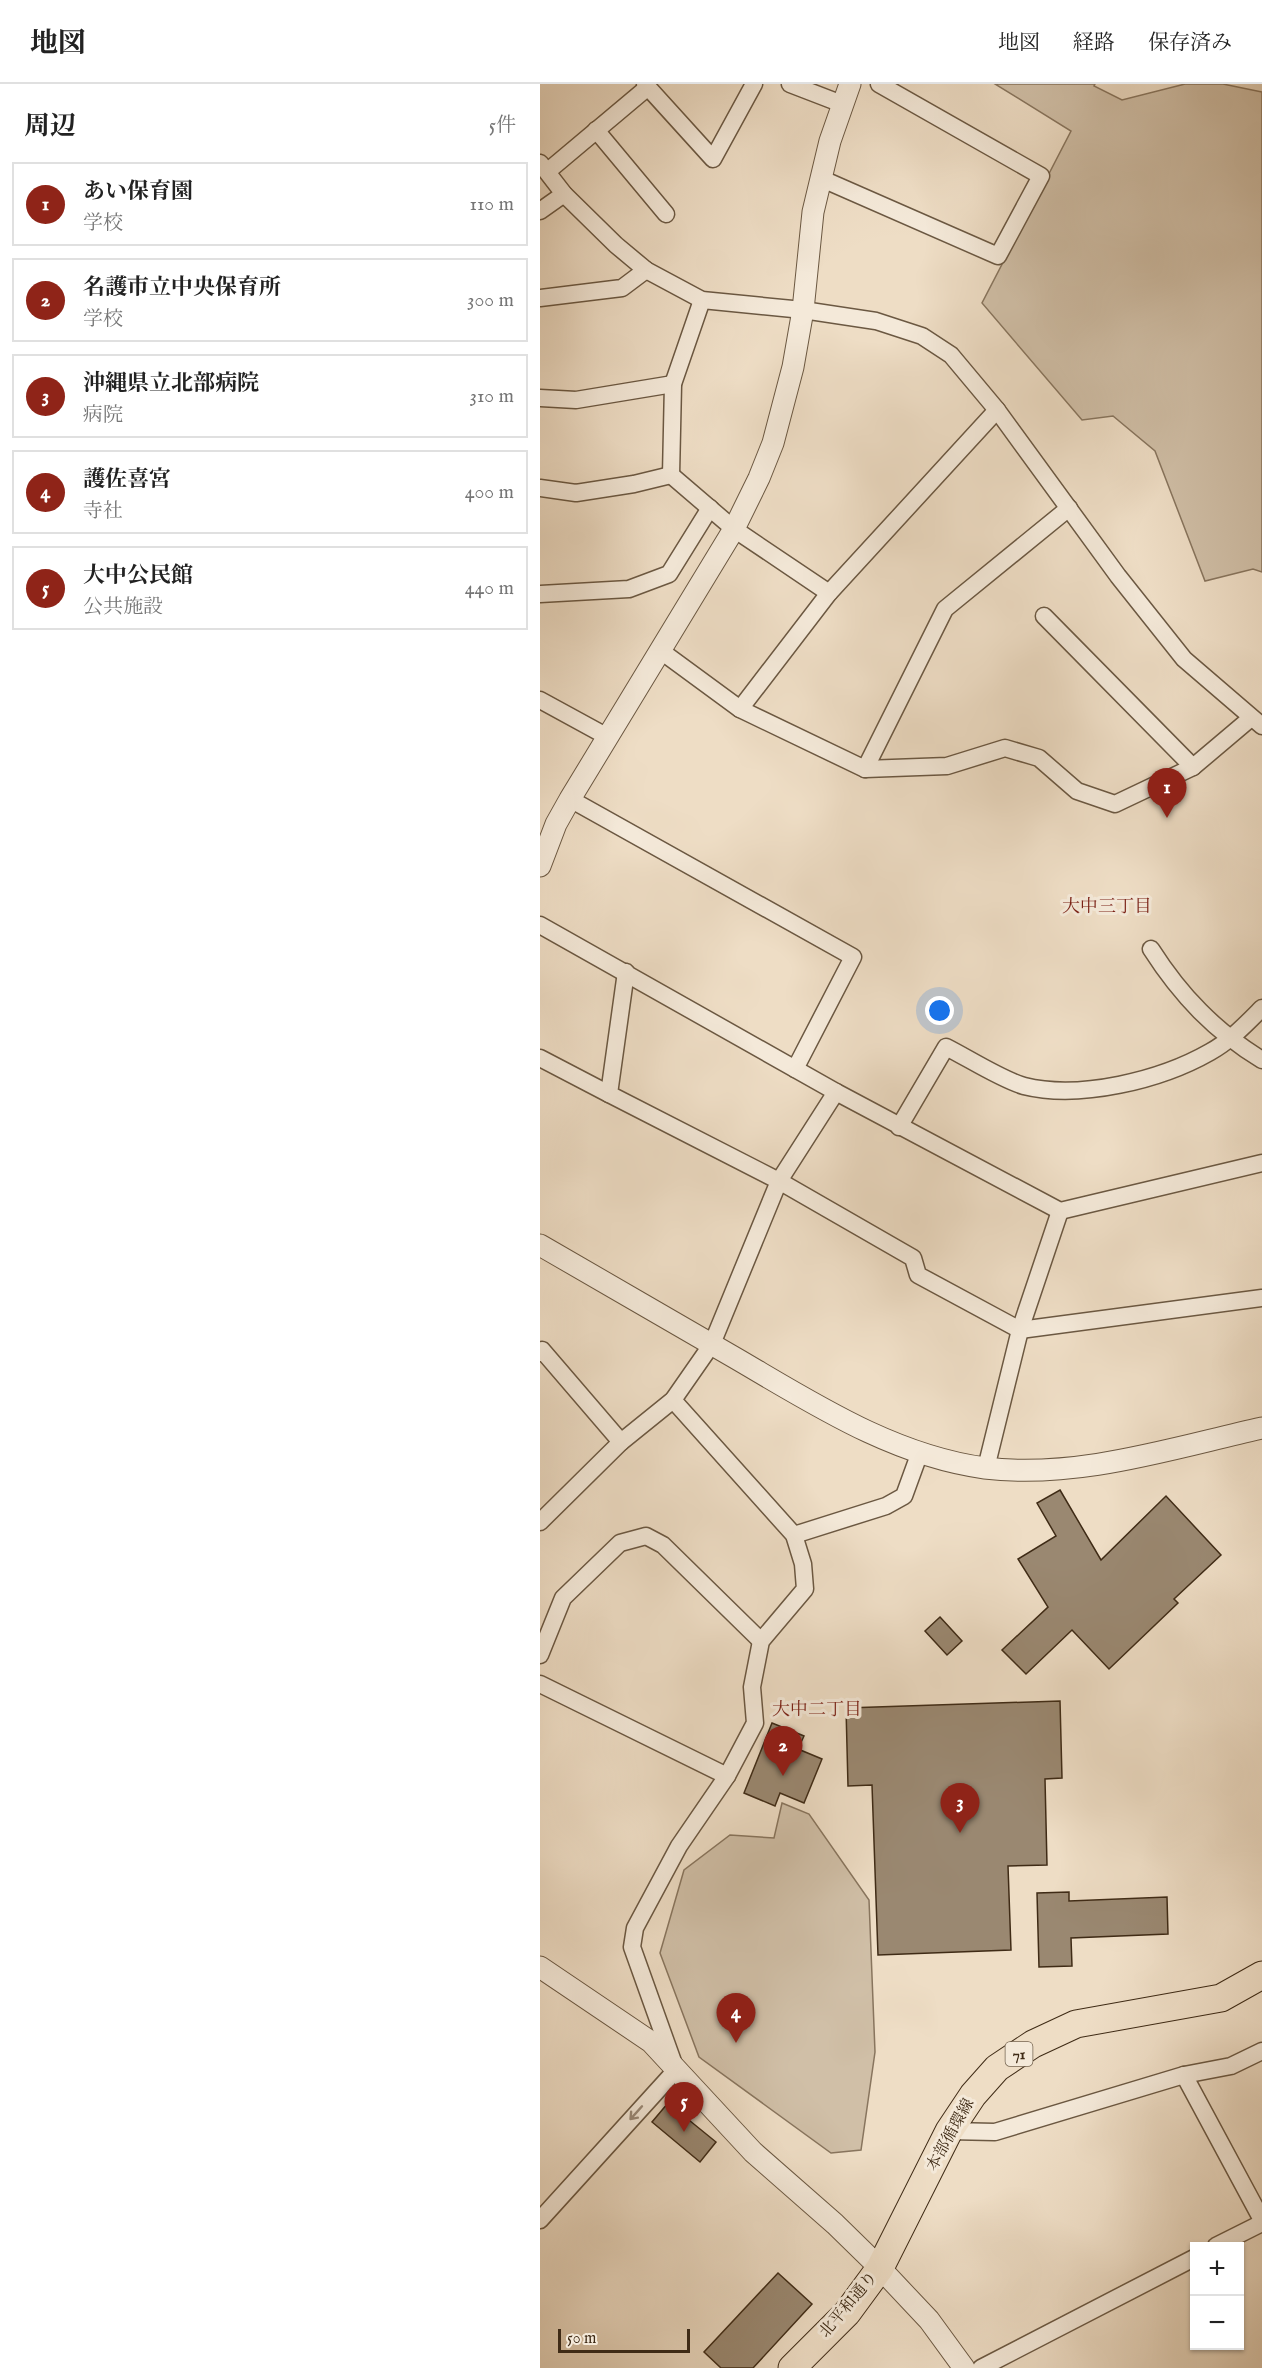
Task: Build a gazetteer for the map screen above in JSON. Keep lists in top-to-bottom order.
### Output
{
  "streets": {
    "main road": ["71", "本部循環線", "北平和通り"]
  },
  "crossings": [
    ["本部循環線", "北平和通り"]
  ],
  "districts": ["大中三丁目", "大中二丁目"],
  "scale_bar": "50 m",
  "page": {
    "header": "地図",
    "nav": ["地図", "経路", "保存済み"],
    "heading": ["周辺", "5件"],
    "list": [
      {
        "mark": "1",
        "name": "あい保育園",
        "note": "学校",
        "value": "110 m"
      },
      {
        "mark": "2",
        "name": "名護市立中央保育所",
        "note": "学校",
        "value": "300 m"
      },
      {
        "mark": "3",
        "name": "沖縄県立北部病院",
        "note": "病院",
        "value": "310 m"
      },
      {
        "mark": "4",
        "name": "護佐喜宮",
        "note": "寺社",
        "value": "400 m"
      },
      {
        "mark": "5",
        "name": "大中公民館",
        "note": "公共施設",
        "value": "440 m"
      }
    ],
    "pins": [
      "1",
      "2",
      "3",
      "4",
      "5"
    ],
    "map_buttons": ["+", "−"],
    "scale": "50 m"
  }
}
